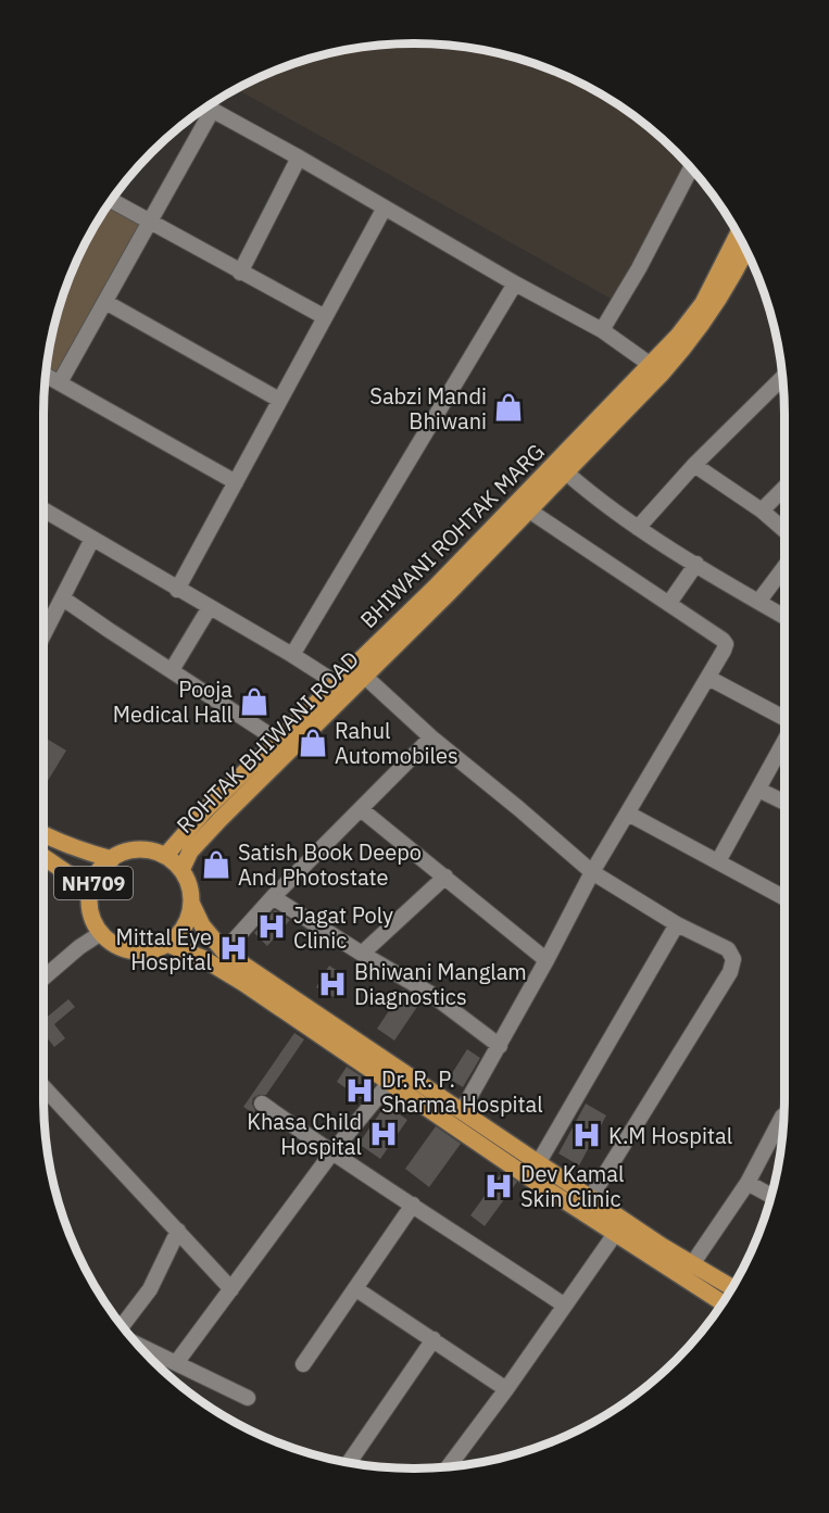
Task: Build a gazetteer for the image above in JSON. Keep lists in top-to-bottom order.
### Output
{
  "streets": {
    "main road": ["BHIWANI ROHTAK MARG", "ROHTAK BHIWANI ROAD", "NH709"]
  },
  "crossings": [
    ["BHIWANI ROHTAK MARG", "ROHTAK BHIWANI ROAD"],
    ["BHIWANI ROHTAK MARG", "NH709"],
    ["ROHTAK BHIWANI ROAD", "NH709"]
  ],
  "places": {
    "shop": [
      "Sabzi Mandi Bhiwani",
      "Pooja Medical Hall",
      "Rahul Automobiles",
      "Satish Book Deepo And Photostate"
    ],
    "hospital": [
      "Jagat Poly Clinic",
      "Mittal Eye Hospital",
      "Bhiwani Manglam Diagnostics",
      "Dr. R. P. Sharma Hospital",
      "Khasa Child Hospital",
      "K.M Hospital",
      "Dev Kamal Skin Clinic"
    ]
  }
}
